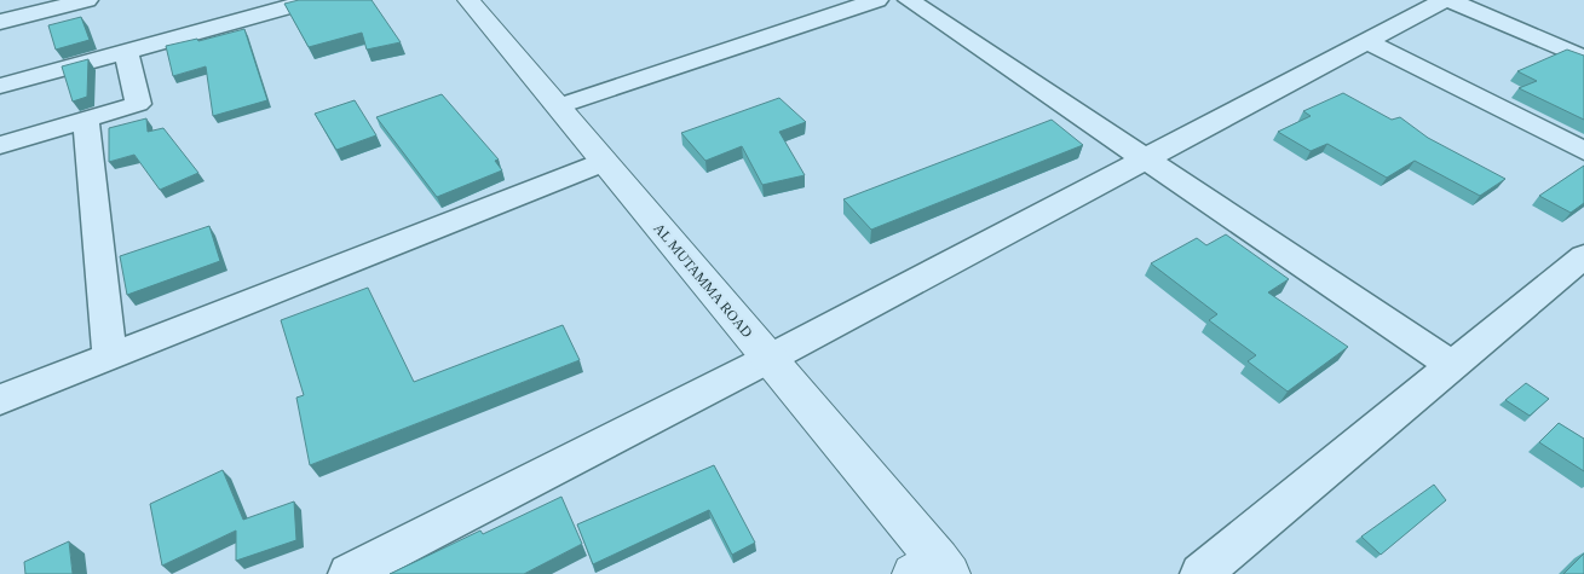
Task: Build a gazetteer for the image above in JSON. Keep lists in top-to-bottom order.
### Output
{
  "streets": {
    "street": ["AL MUTAMMA ROAD"]
  }
}
